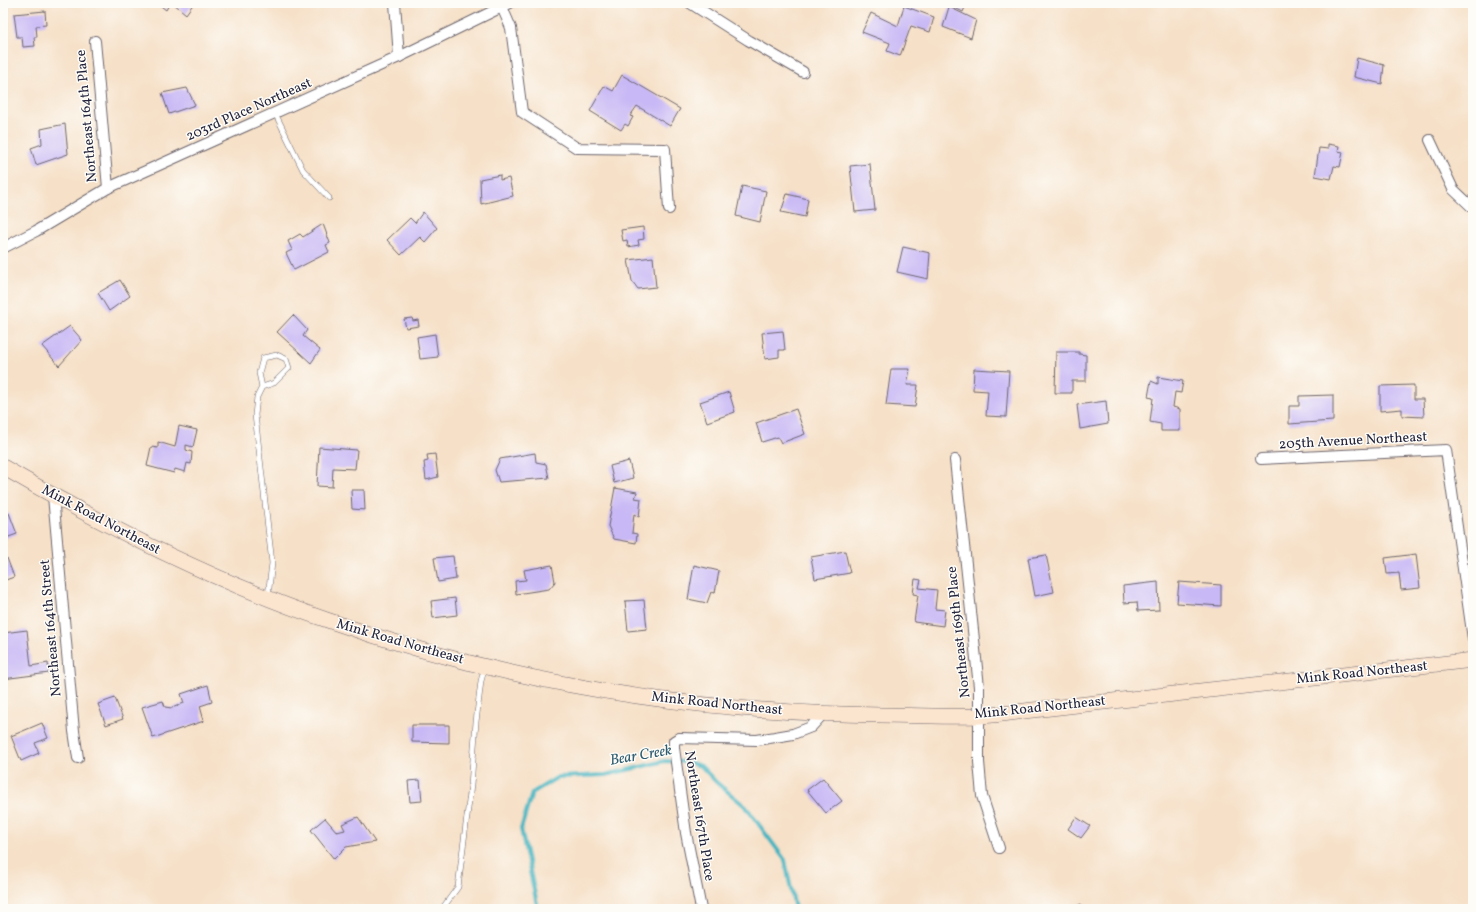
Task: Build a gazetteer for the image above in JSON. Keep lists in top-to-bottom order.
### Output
{
  "streets": {
    "street": [
      "203rd Place Northeast",
      "Northeast 164th Place",
      "205th Avenue Northeast",
      "Mink Road Northeast",
      "Northeast 164th Street",
      "Northeast 169th Place",
      "Northeast 167th Place"
    ]
  },
  "crossings": [
    ["203rd Place Northeast", "Northeast 164th Place"],
    ["Mink Road Northeast", "Northeast 164th Street"],
    ["Mink Road Northeast", "Northeast 169th Place"],
    ["Mink Road Northeast", "Northeast 167th Place"]
  ],
  "water": ["Bear Creek"]
}
